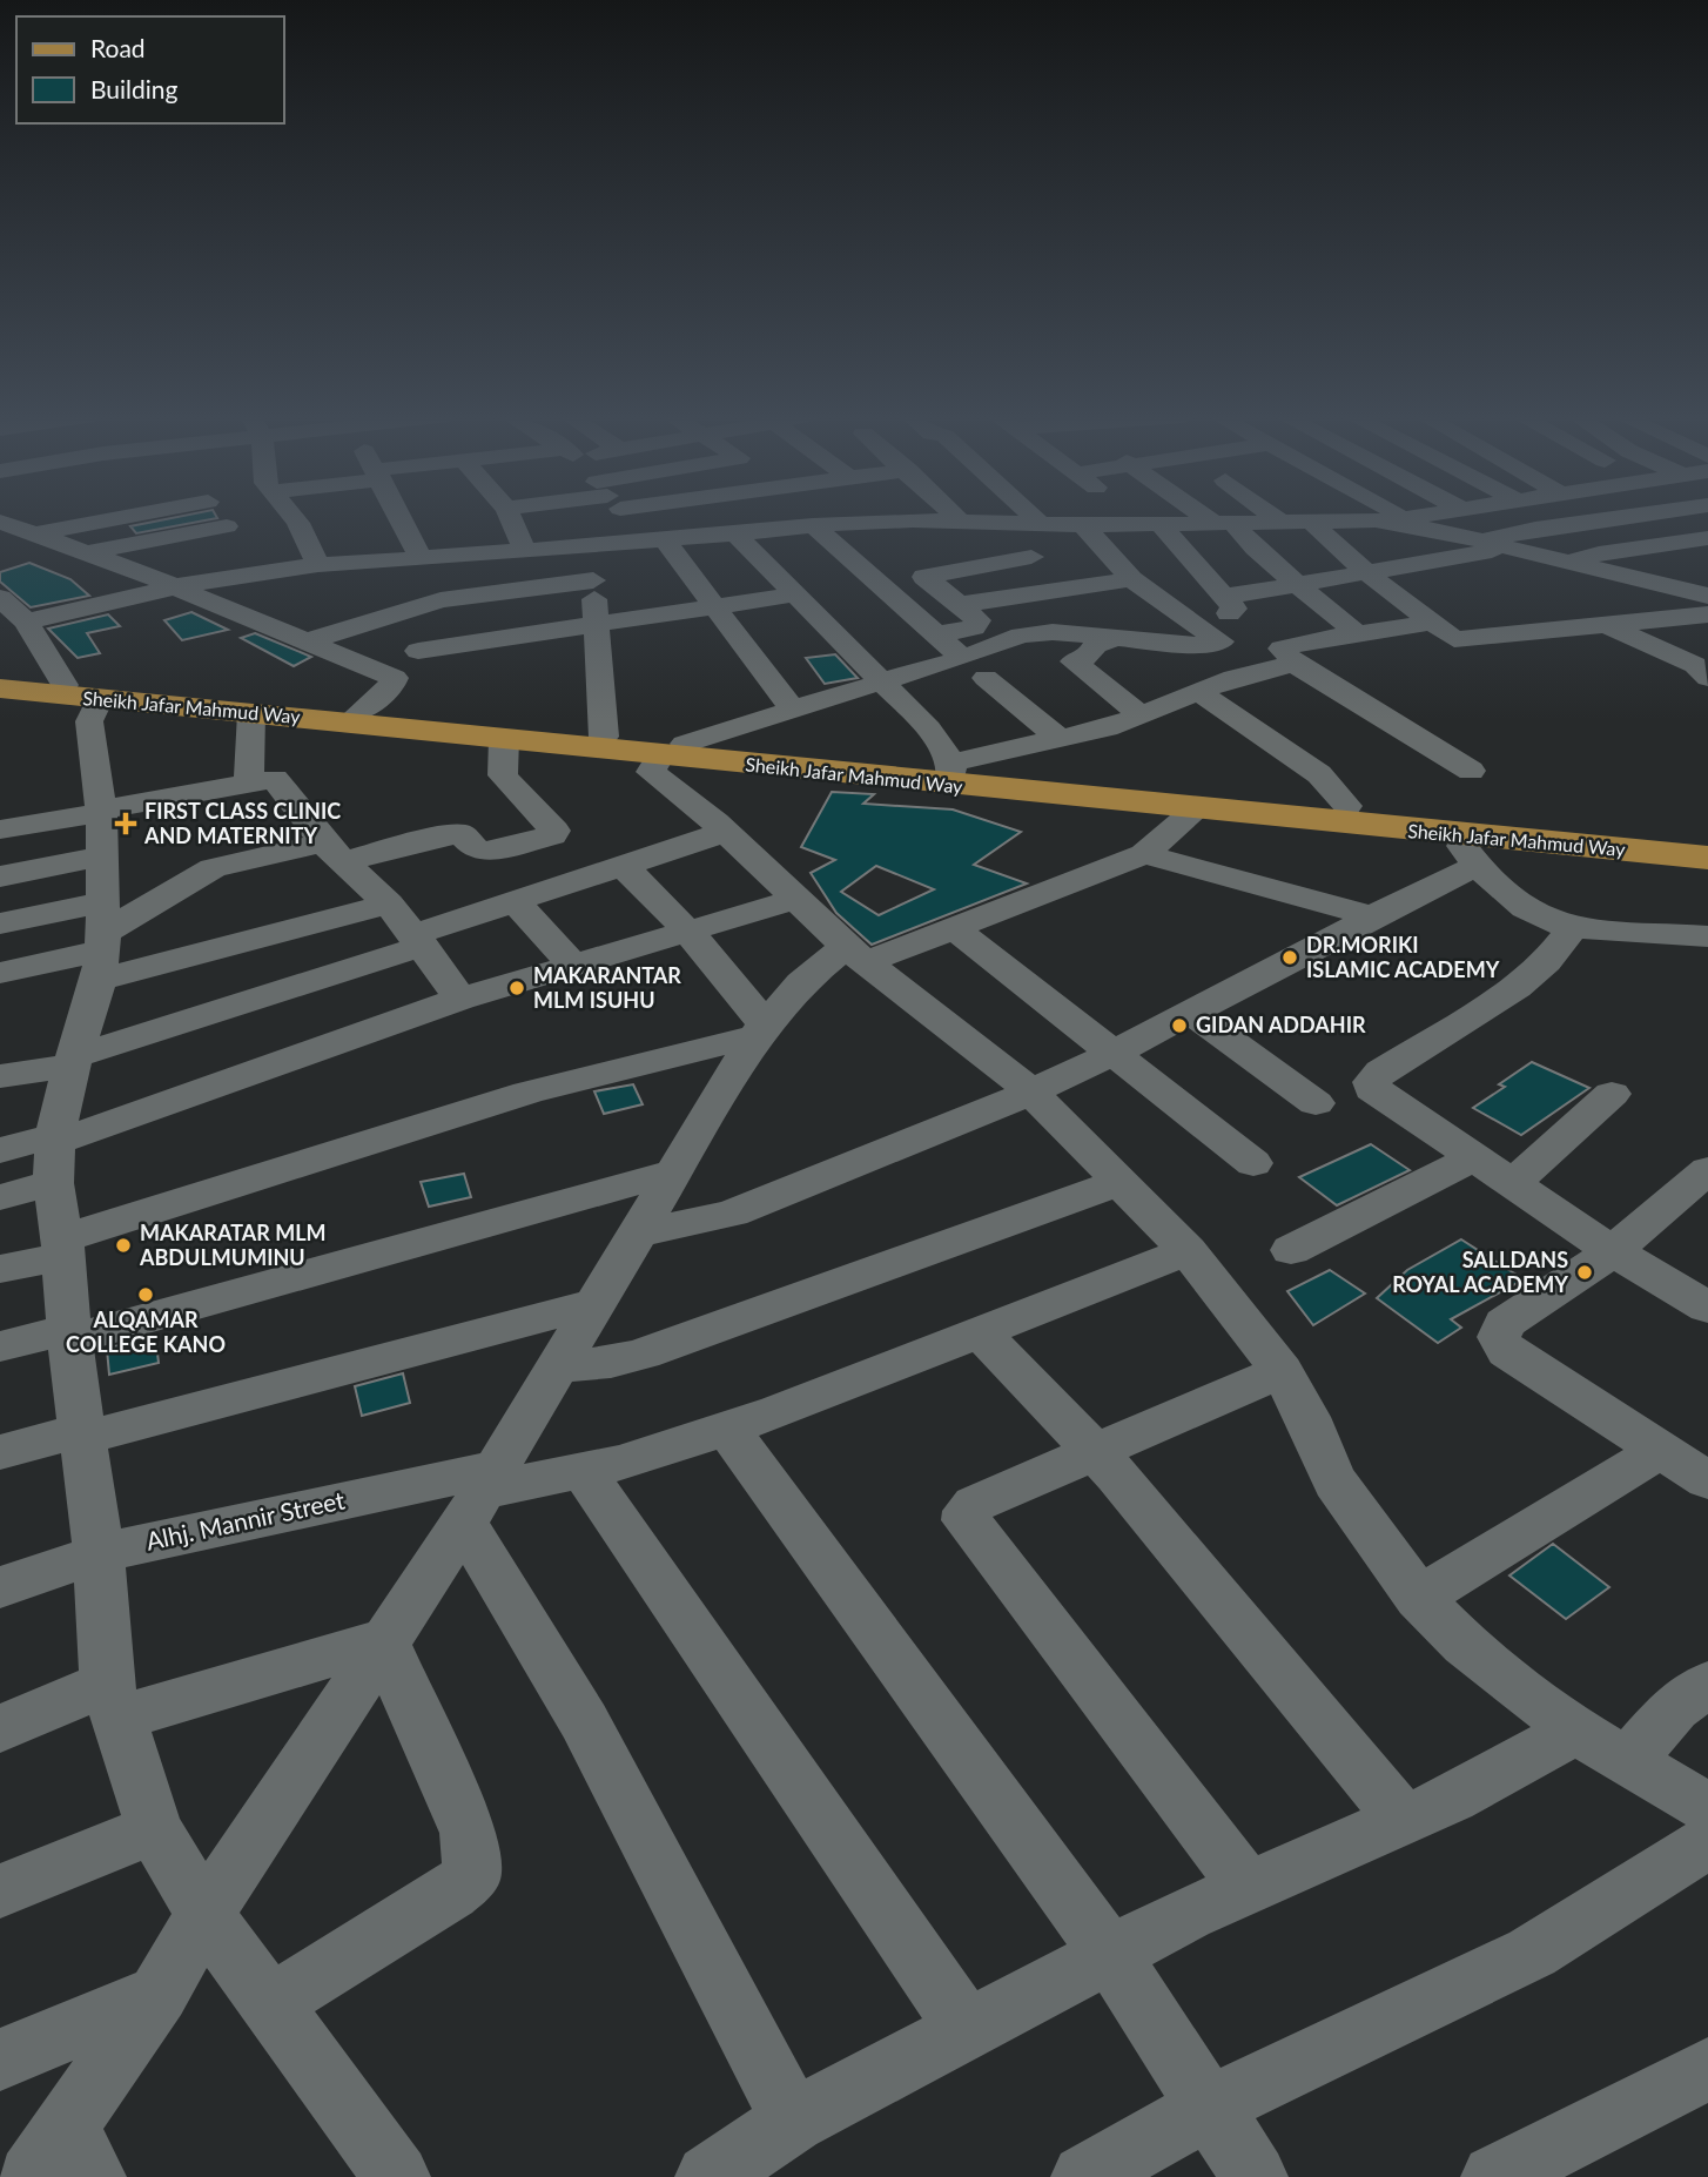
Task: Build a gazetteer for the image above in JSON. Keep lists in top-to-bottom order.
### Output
{
  "streets": {
    "main road": ["Sheikh Jafar Mahmud Way"],
    "street": ["Alhj. Mannir Street"]
  },
  "places": {
    "health": ["FIRST CLASS CLINIC AND MATERNITY"],
    "other": [
      "DR.MORIKI ISLAMIC ACADEMY",
      "MAKARANTAR MLM ISUHU",
      "GIDAN ADDAHIR",
      "MAKARATAR MLM ABDULMUMINU",
      "SALLDANS ROYAL ACADEMY",
      "ALQAMAR COLLEGE KANO"
    ]
  },
  "legend": ["Road", "Building"]
}
